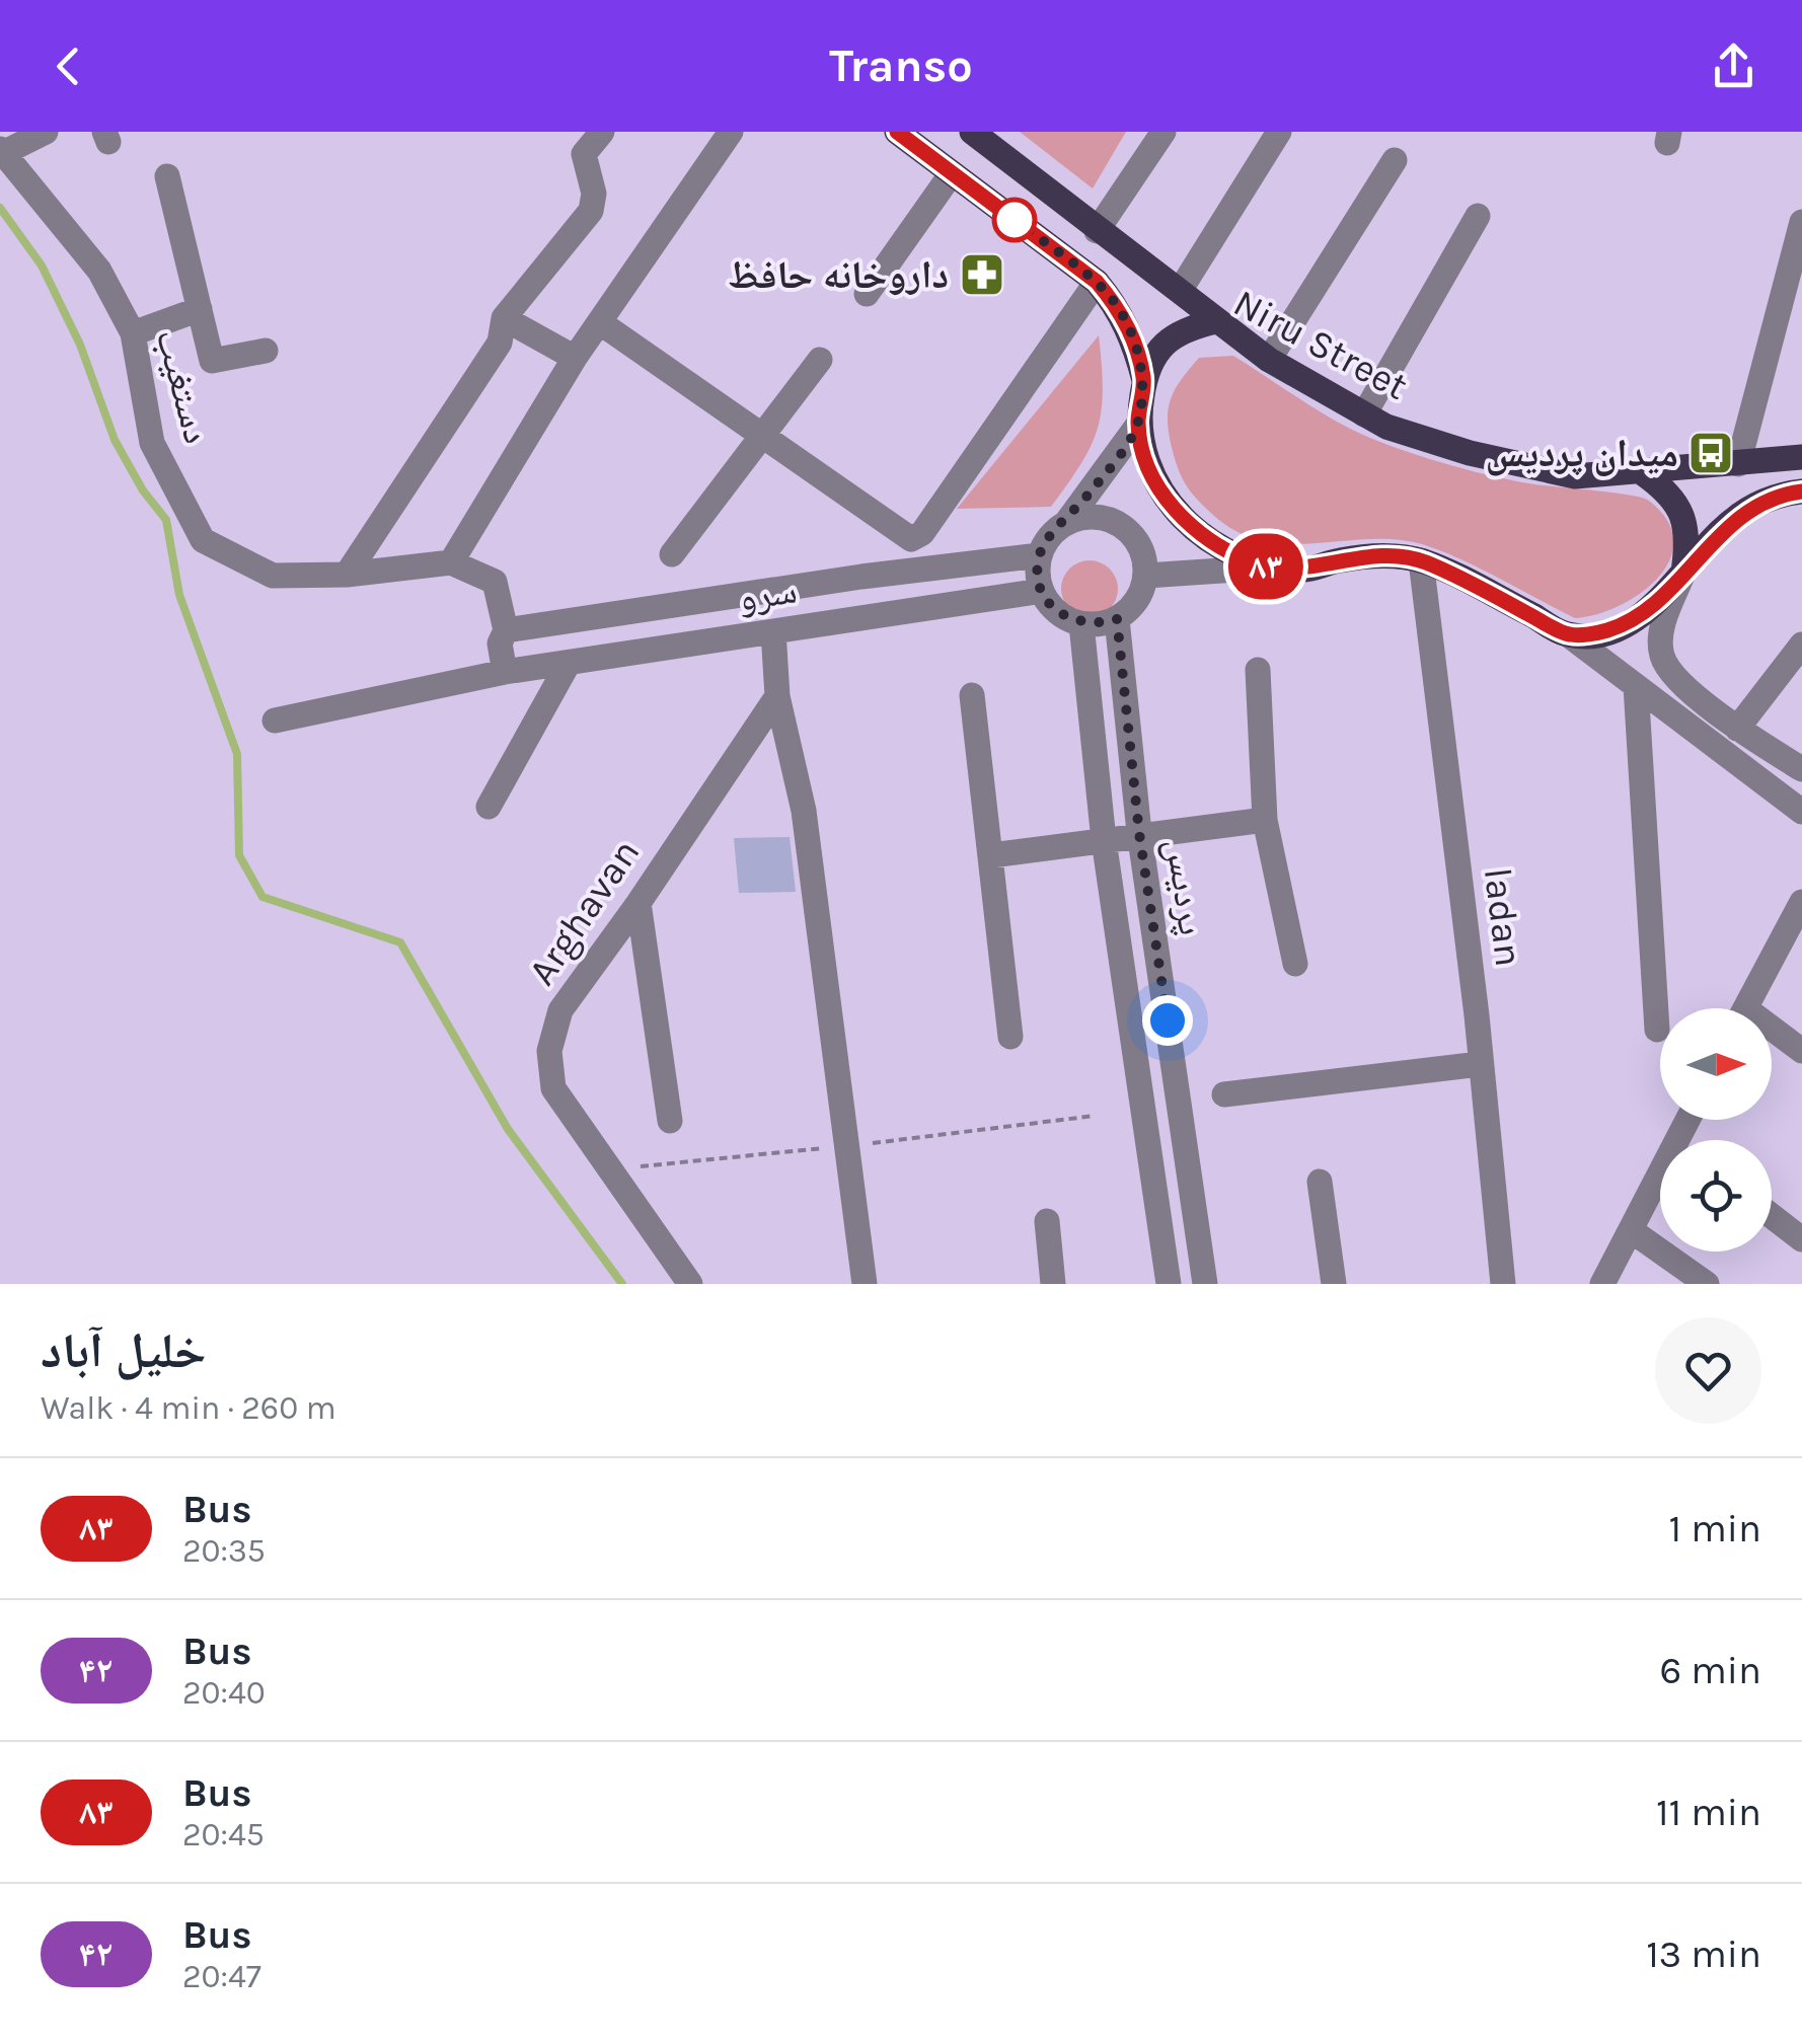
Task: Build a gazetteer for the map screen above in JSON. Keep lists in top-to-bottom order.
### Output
{
  "streets": {
    "main road": ["Niru Street"],
    "street": [
      "دستغیب",
      "سرو",
      "پردیس",
      "Arghavan",
      "ladan"
    ]
  },
  "crossings": [
    ["Niru Street", "ladan"],
    ["سرو", "پردیس"]
  ],
  "places": {
    "pharmacy": ["داروخانه حافظ"],
    "bus stop": ["میدان پردیس"]
  },
  "lines": ["bus line ۸۳"],
  "north": "right",
  "page": {
    "header": "Transo",
    "on_map": "۸۳",
    "heading": ["خلیل آباد", "Walk · 4 min · 260 m"],
    "list": [
      {
        "mark": "۸۳",
        "name": "Bus",
        "note": "20:35",
        "value": "1 min"
      },
      {
        "mark": "۴۲",
        "name": "Bus",
        "note": "20:40",
        "value": "6 min"
      },
      {
        "mark": "۸۳",
        "name": "Bus",
        "note": "20:45",
        "value": "11 min"
      },
      {
        "mark": "۴۲",
        "name": "Bus",
        "note": "20:47",
        "value": "13 min"
      }
    ]
  }
}
